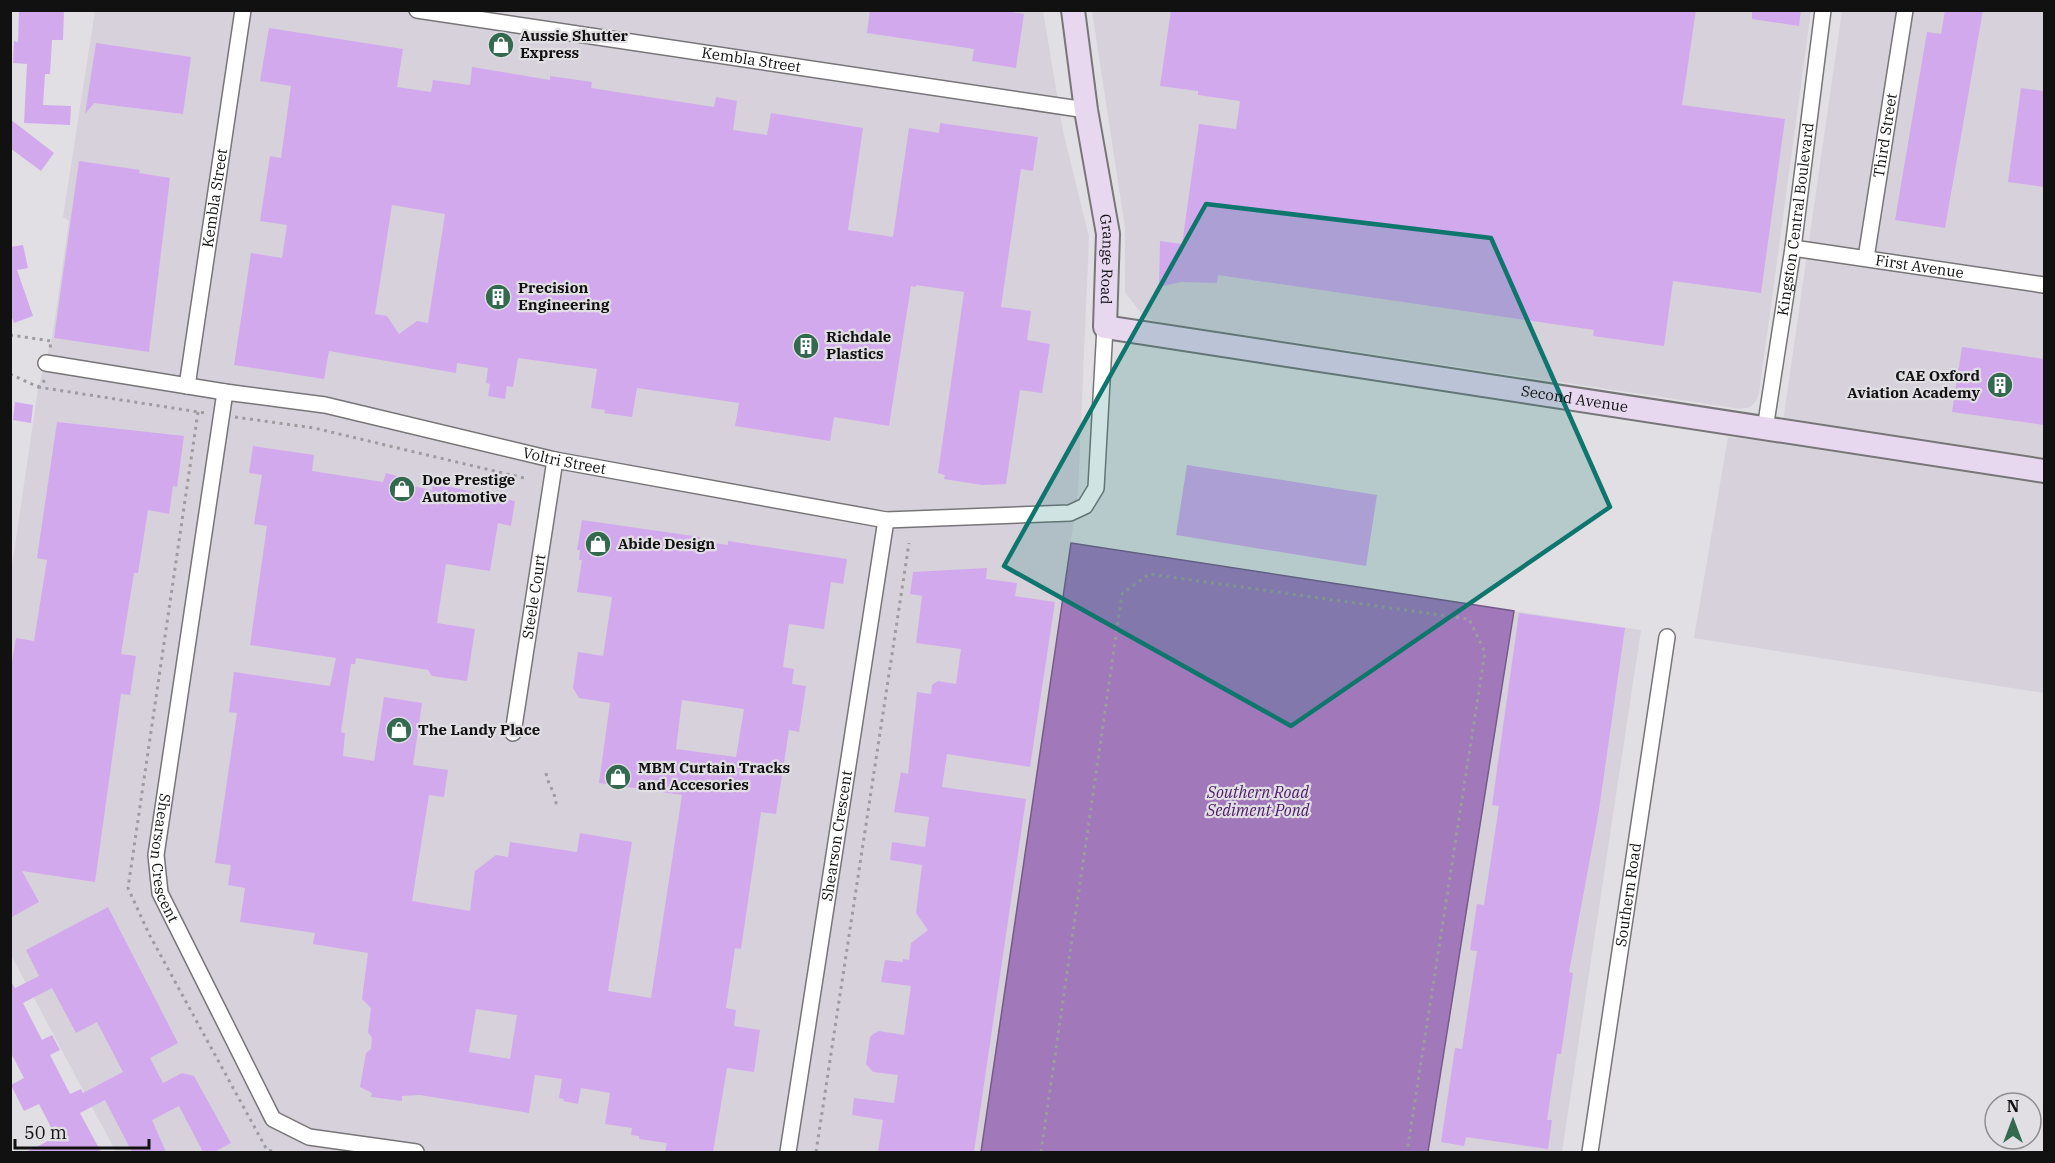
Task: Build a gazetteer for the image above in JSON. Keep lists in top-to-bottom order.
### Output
{
  "streets": {
    "main road": ["Grange Road", "Second Avenue"],
    "street": [
      "Kembla Street",
      "Third Street",
      "Kingston Central Boulevard",
      "First Avenue",
      "Voltri Street",
      "Steele Court",
      "Shearson Crescent",
      "Southern Road"
    ]
  },
  "crossings": [
    ["Kembla Street", "Grange Road"],
    ["Kembla Street", "Voltri Street"],
    ["Third Street", "First Avenue"],
    ["Kingston Central Boulevard", "First Avenue"],
    ["Kingston Central Boulevard", "Second Avenue"],
    ["Grange Road", "Second Avenue"],
    ["Grange Road", "Voltri Street"],
    ["Voltri Street", "Steele Court"],
    ["Voltri Street", "Shearson Crescent"]
  ],
  "water": ["Southern Road Sediment Pond"],
  "places": {
    "shop": [
      "Aussie Shutter Express",
      "Doe Prestige Automotive",
      "Abide Design",
      "The Landy Place",
      "MBM Curtain Tracks and Accesories"
    ],
    "building": ["Precision Engineering", "Richdale Plastics", "CAE Oxford Aviation Academy"]
  },
  "scale_bar": "50 m",
  "north": "top"
}
